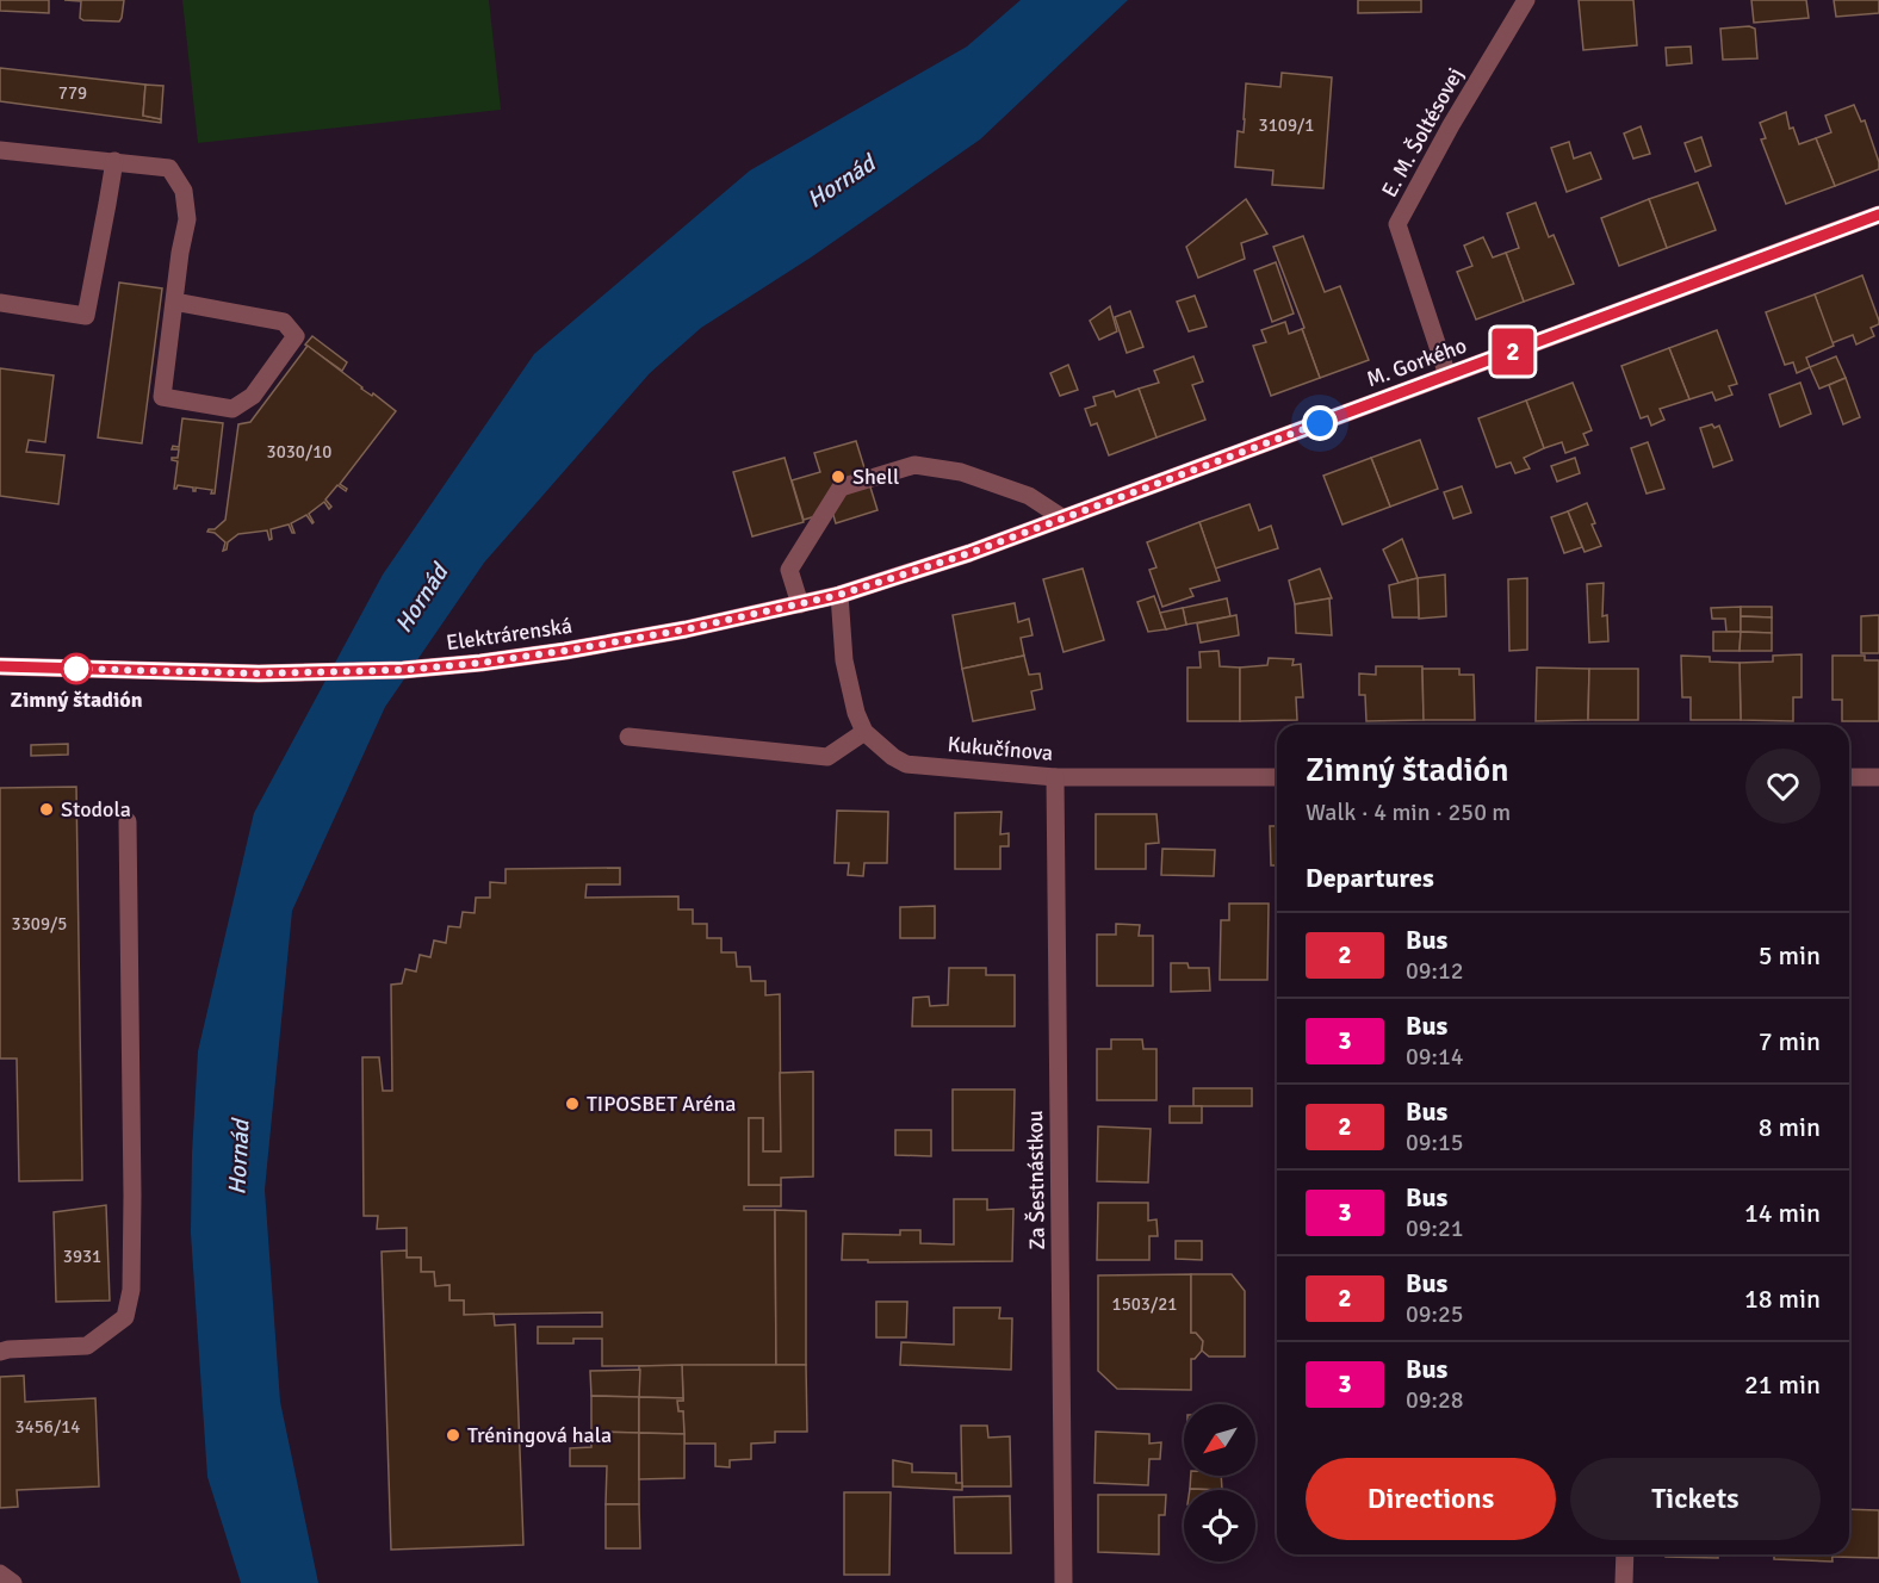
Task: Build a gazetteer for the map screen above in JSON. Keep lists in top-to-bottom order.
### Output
{
  "streets": {
    "main road": ["M. Gorkého", "Elektrárenská"],
    "street": ["E. M. Šoltésovej", "Kukučínova", "Za Šestnástkou"]
  },
  "crossings": [
    ["E. M. Šoltésovej", "M. Gorkého"],
    ["M. Gorkého", "Elektrárenská"],
    ["Elektrárenská", "Kukučínova"],
    ["Kukučínova", "Za Šestnástkou"]
  ],
  "water": ["Hornád"],
  "places": [
    "Shell",
    "Zimný štadión",
    "Stodola",
    "TIPOSBET Aréna",
    "Tréningová hala"
  ],
  "lines": ["bus line 2"],
  "house_numbers": [
    "779",
    "3109/1",
    "3030/10",
    "3309/5",
    "3931",
    "1503/21",
    "3456/14"
  ],
  "north": "bottom left",
  "page": {
    "on_map": "2",
    "heading": [
      ["Zimný štadión", "Walk · 4 min · 250 m"],
      "Departures"
    ],
    "list": [
      {
        "mark": "2",
        "name": "Bus",
        "note": "09:12",
        "value": "5 min"
      },
      {
        "mark": "3",
        "name": "Bus",
        "note": "09:14",
        "value": "7 min"
      },
      {
        "mark": "2",
        "name": "Bus",
        "note": "09:15",
        "value": "8 min"
      },
      {
        "mark": "3",
        "name": "Bus",
        "note": "09:21",
        "value": "14 min"
      },
      {
        "mark": "2",
        "name": "Bus",
        "note": "09:25",
        "value": "18 min"
      },
      {
        "mark": "3",
        "name": "Bus",
        "note": "09:28",
        "value": "21 min"
      }
    ],
    "buttons": ["Directions", "Tickets"]
  }
}
